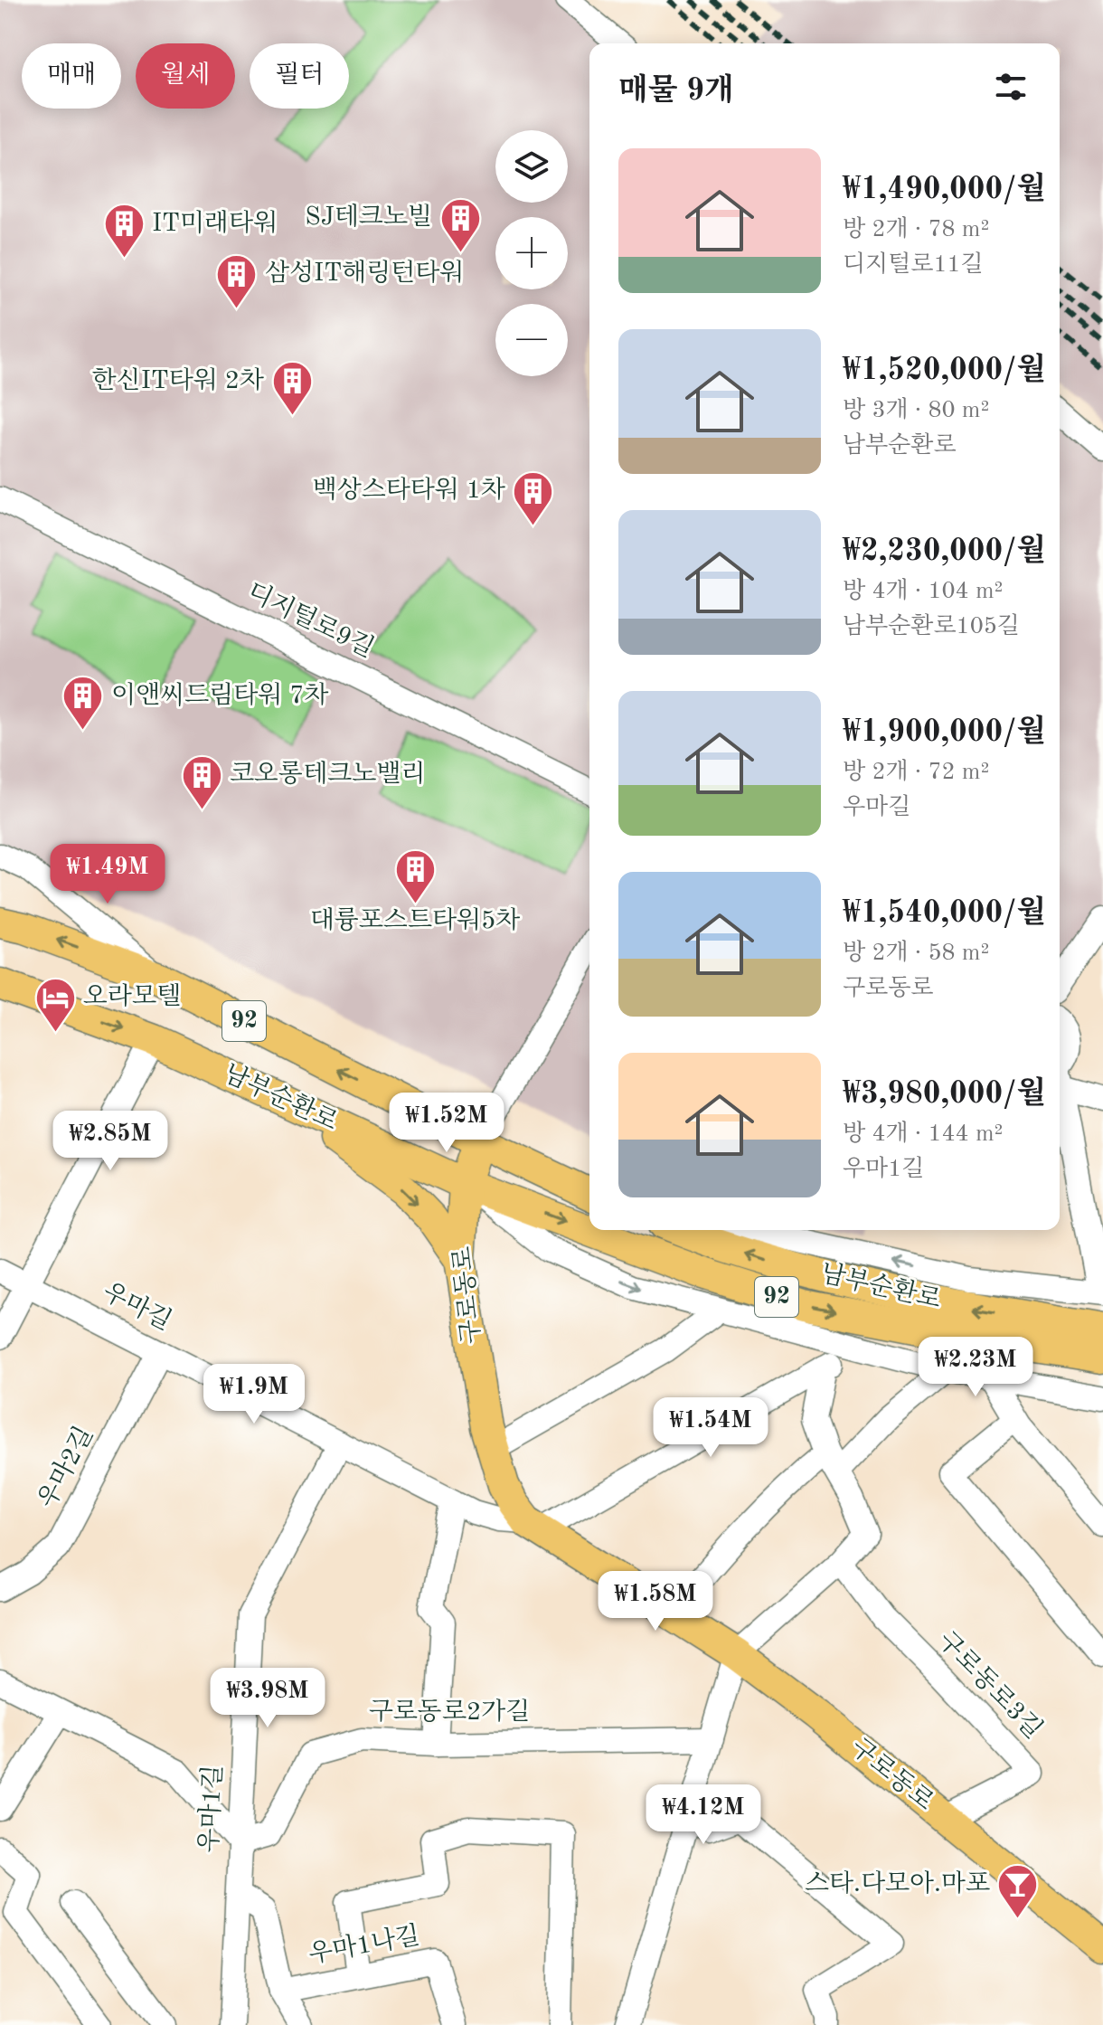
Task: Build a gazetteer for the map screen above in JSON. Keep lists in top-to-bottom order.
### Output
{
  "streets": {
    "main road": ["92", "남부순환로", "구로동로"],
    "street": [
      "디지털로9길",
      "우마길",
      "우마2길",
      "구로동로3길",
      "구로동로2가길",
      "우마1길",
      "우마1나길"
    ]
  },
  "crossings": [
    ["남부순환로", "구로동로"],
    ["구로동로", "우마길"],
    ["구로동로", "구로동로3길"],
    ["우마길", "우마2길"],
    ["우마길", "우마1길"],
    ["구로동로2가길", "우마1길"],
    ["우마1길", "우마1나길"]
  ],
  "places": {
    "building": [
      "SJ테크노빌",
      "IT미래타워",
      "삼성IT해링턴타워",
      "한신IT타워 2차",
      "백상스타타워 1차",
      "이앤씨드림타워 7차",
      "코오롱테크노밸리",
      "대륭포스트타워5차"
    ],
    "hotel": ["오라모텔"],
    "bar": ["스타.다모아.마포"]
  },
  "page": {
    "chip": ["매매", "월세", "필터"],
    "heading": "매물 9개",
    "map_buttons": ["+", "−"],
    "list": [
      {
        "name": "₩1,490,000/월",
        "note": "방 2개 · 78 m² · 디지털로11길"
      },
      {
        "name": "₩1,520,000/월",
        "note": "방 3개 · 80 m² · 남부순환로"
      },
      {
        "name": "₩2,230,000/월",
        "note": "방 4개 · 104 m² · 남부순환로105길"
      },
      {
        "name": "₩1,900,000/월",
        "note": "방 2개 · 72 m² · 우마길"
      },
      {
        "name": "₩1,540,000/월",
        "note": "방 2개 · 58 m² · 구로동로"
      },
      {
        "name": "₩3,980,000/월",
        "note": "방 4개 · 144 m² · 우마1길"
      }
    ],
    "price": [
      "₩1.49M",
      "₩1.52M",
      "₩2.85M",
      "₩2.23M",
      "₩1.9M",
      "₩1.54M",
      "₩1.58M",
      "₩3.98M",
      "₩4.12M"
    ]
  }
}
